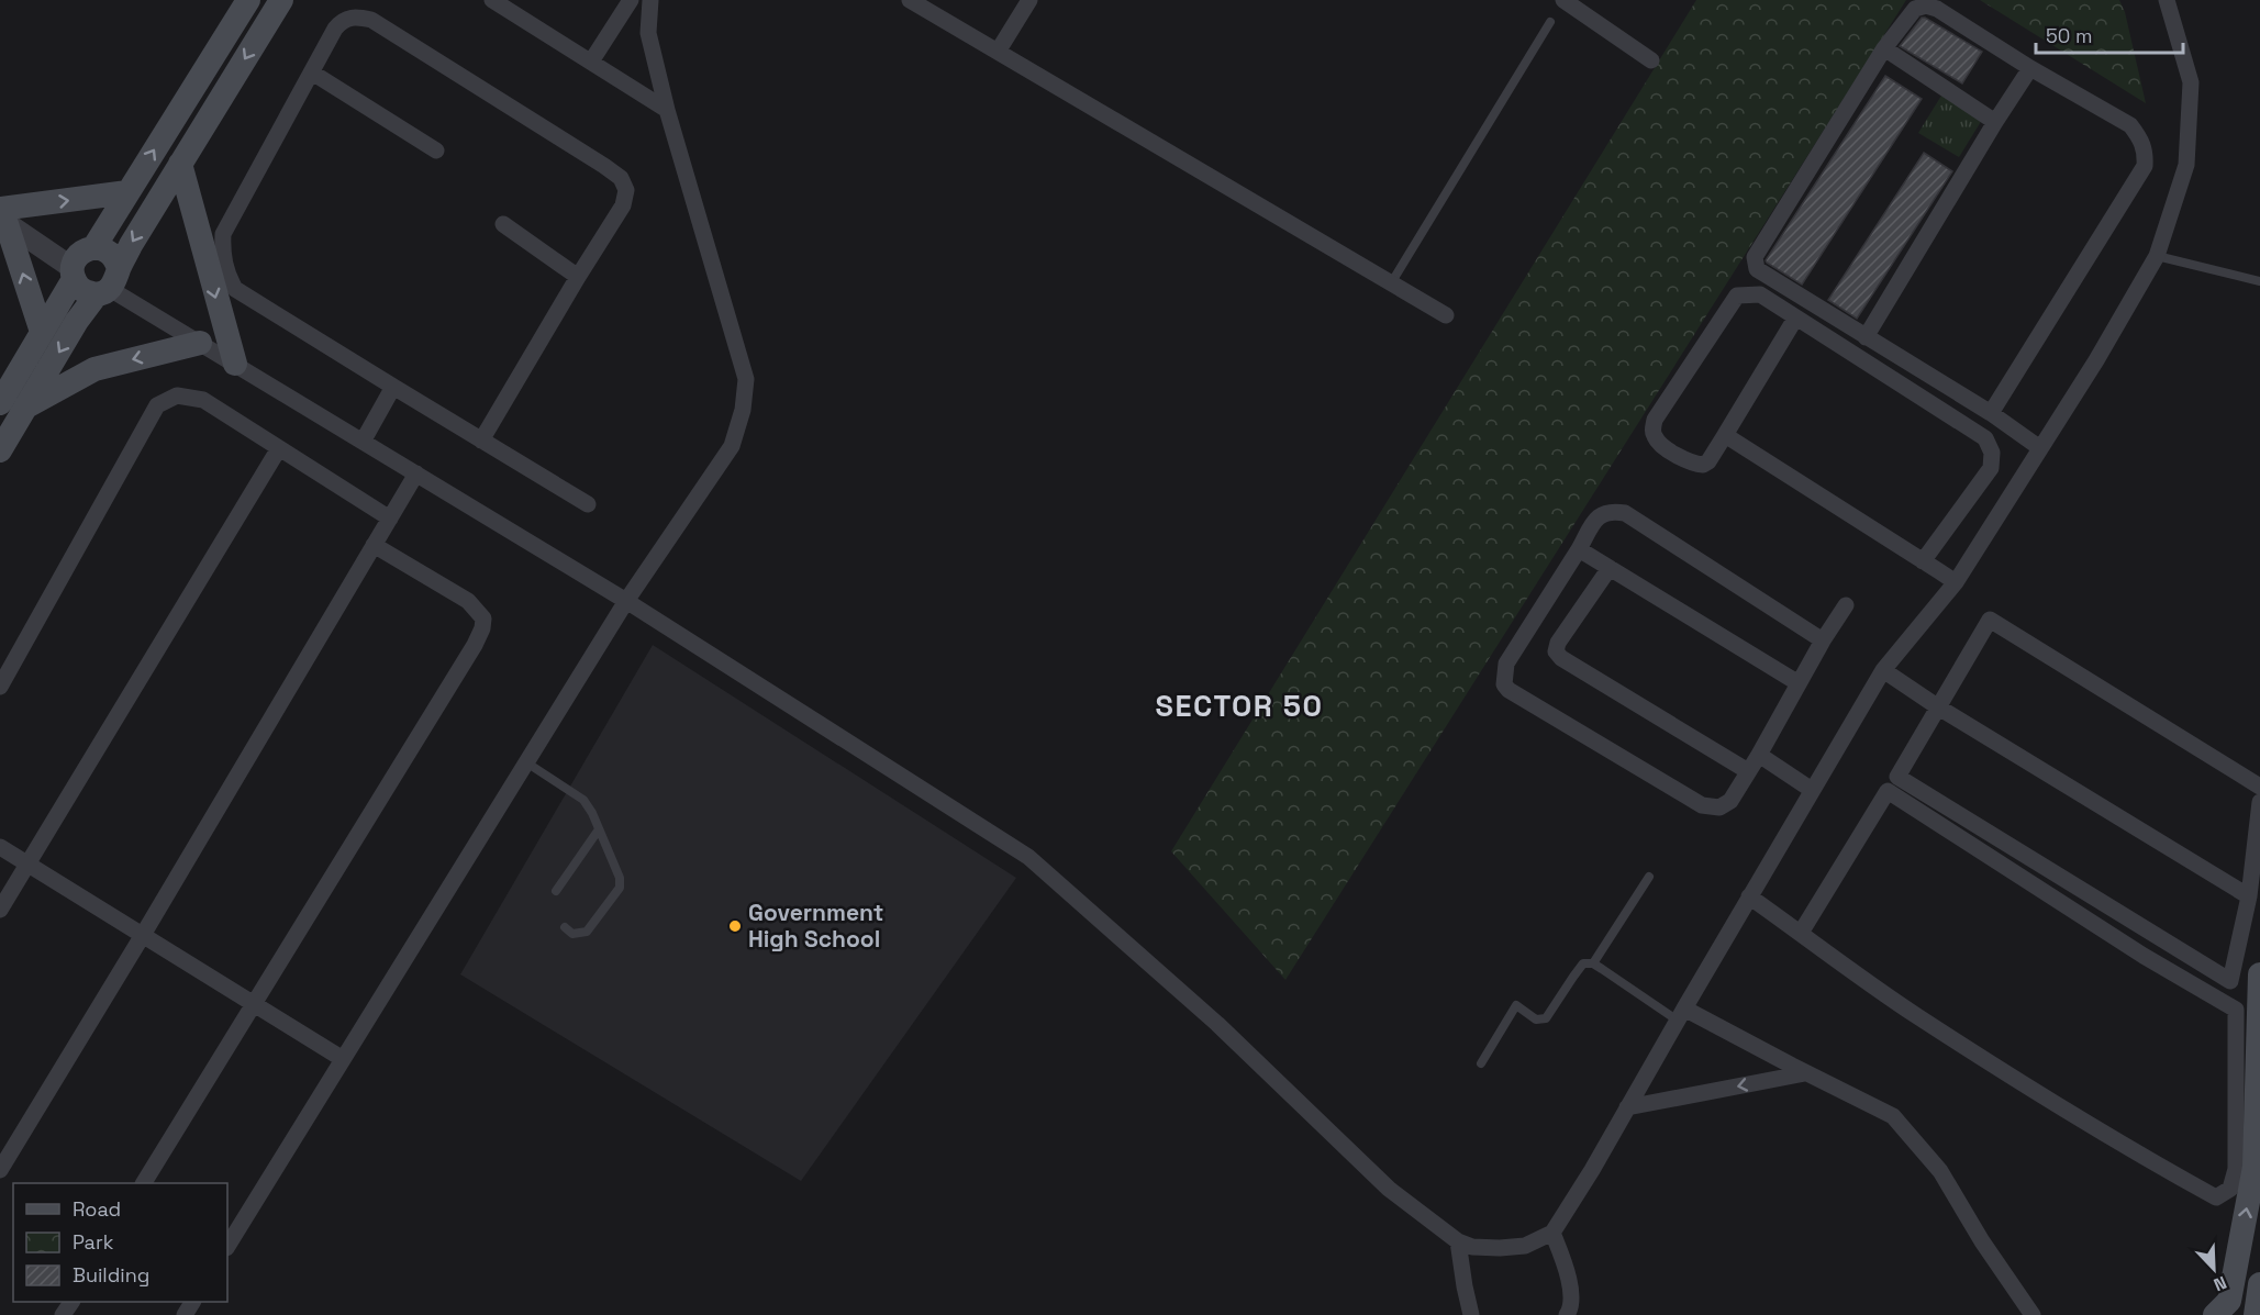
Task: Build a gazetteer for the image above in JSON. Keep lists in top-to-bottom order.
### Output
{
  "districts": ["SECTOR 50"],
  "places": ["Government High School"],
  "legend": ["Road", "Park", "Building"],
  "scale_bar": "50 m",
  "north": "bottom right"
}
